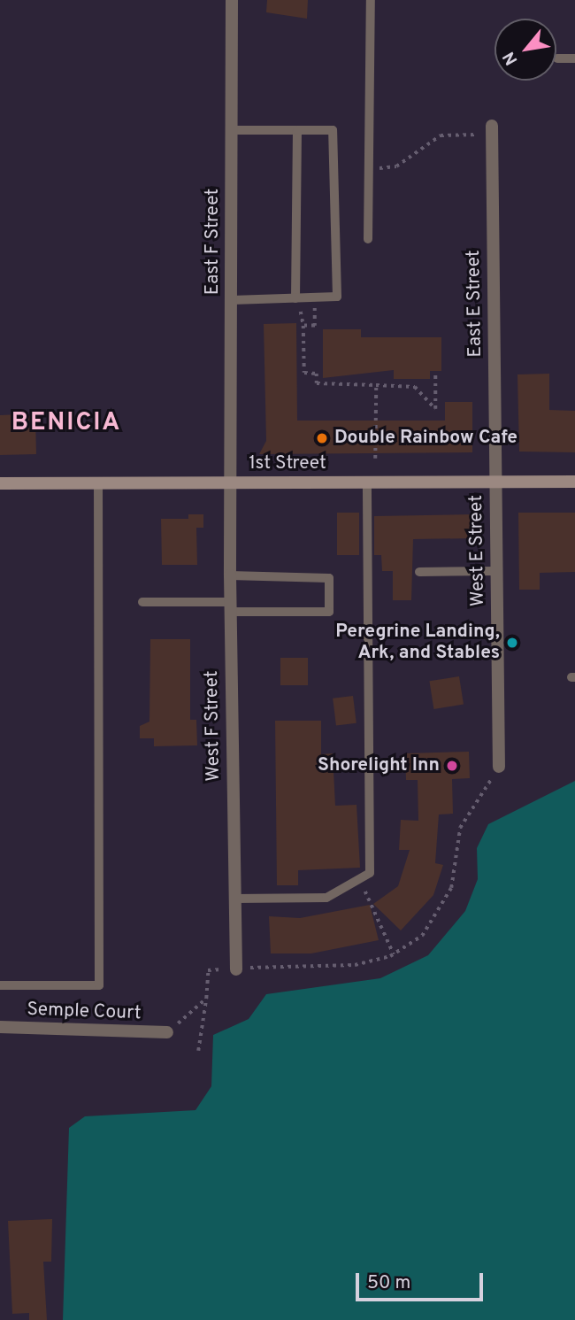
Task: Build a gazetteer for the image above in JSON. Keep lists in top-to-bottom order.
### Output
{
  "streets": {
    "main road": ["1st Street"],
    "street": [
      "East F Street",
      "East E Street",
      "West E Street",
      "West F Street",
      "Semple Court"
    ]
  },
  "crossings": [
    ["East F Street", "1st Street"],
    ["East F Street", "West F Street"],
    ["East E Street", "1st Street"],
    ["East E Street", "West E Street"],
    ["1st Street", "West E Street"],
    ["1st Street", "West F Street"]
  ],
  "districts": ["BENICIA"],
  "places": ["Double Rainbow Cafe", "Peregrine Landing, Ark, and Stables", "Shorelight Inn"],
  "scale_bar": "50 m",
  "north": "bottom left"
}
